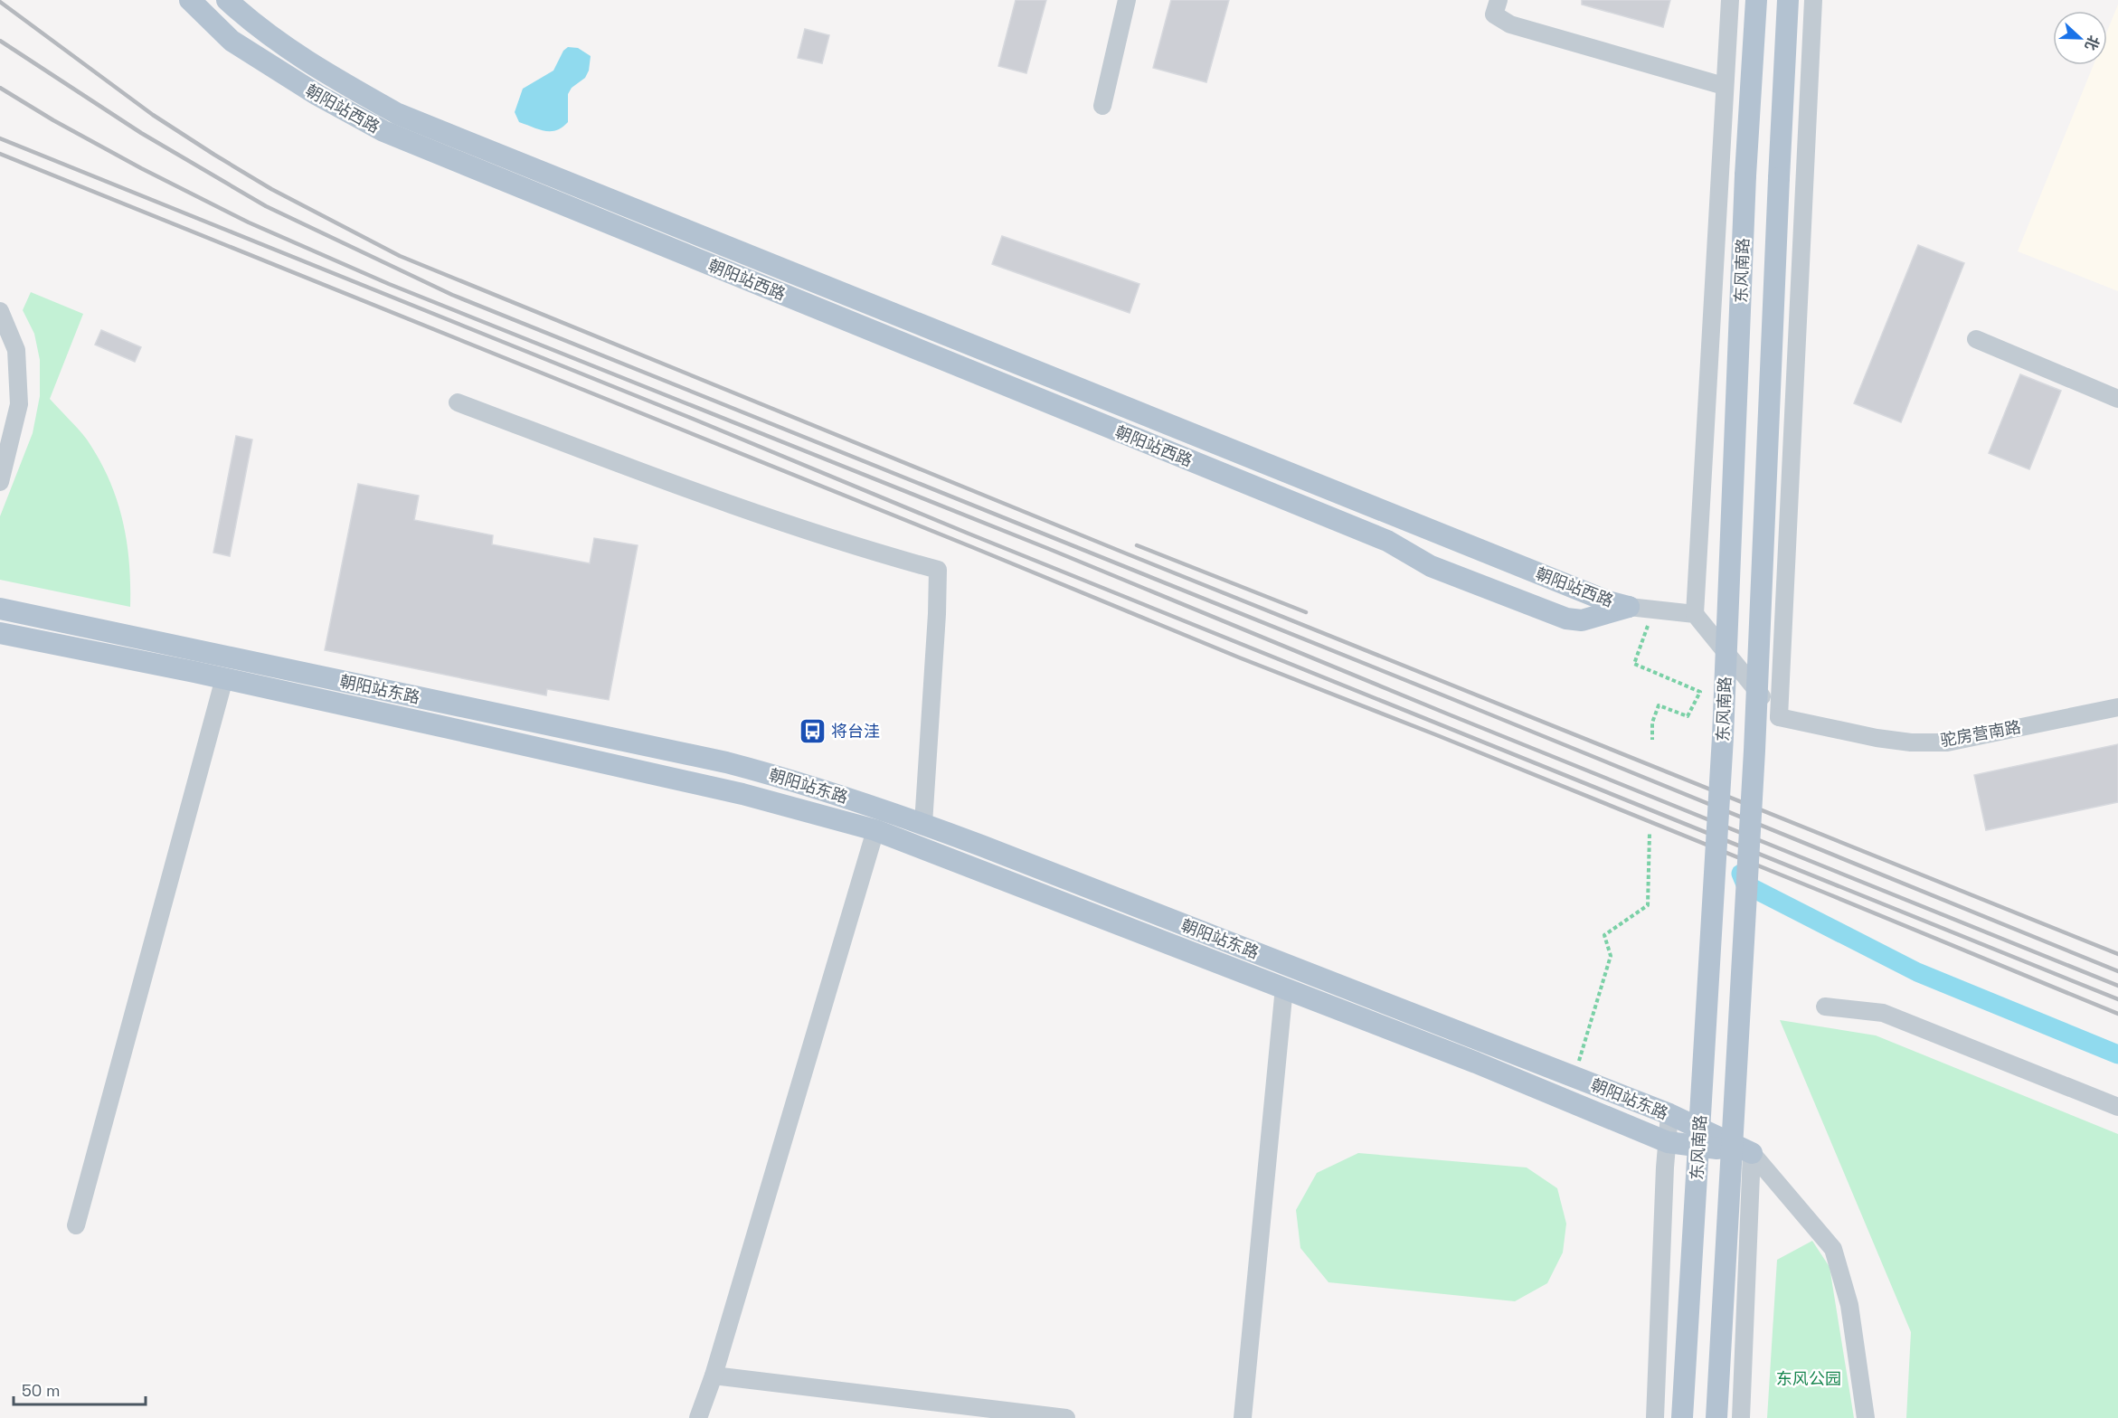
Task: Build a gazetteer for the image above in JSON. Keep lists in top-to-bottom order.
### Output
{
  "streets": {
    "main road": ["朝阳站西路", "东风南路", "朝阳站东路"],
    "street": ["驼房营南路"]
  },
  "parks": ["东风公园"],
  "places": {
    "bus stop": ["将台洼"]
  },
  "scale_bar": "50 m",
  "north": "right"
}
